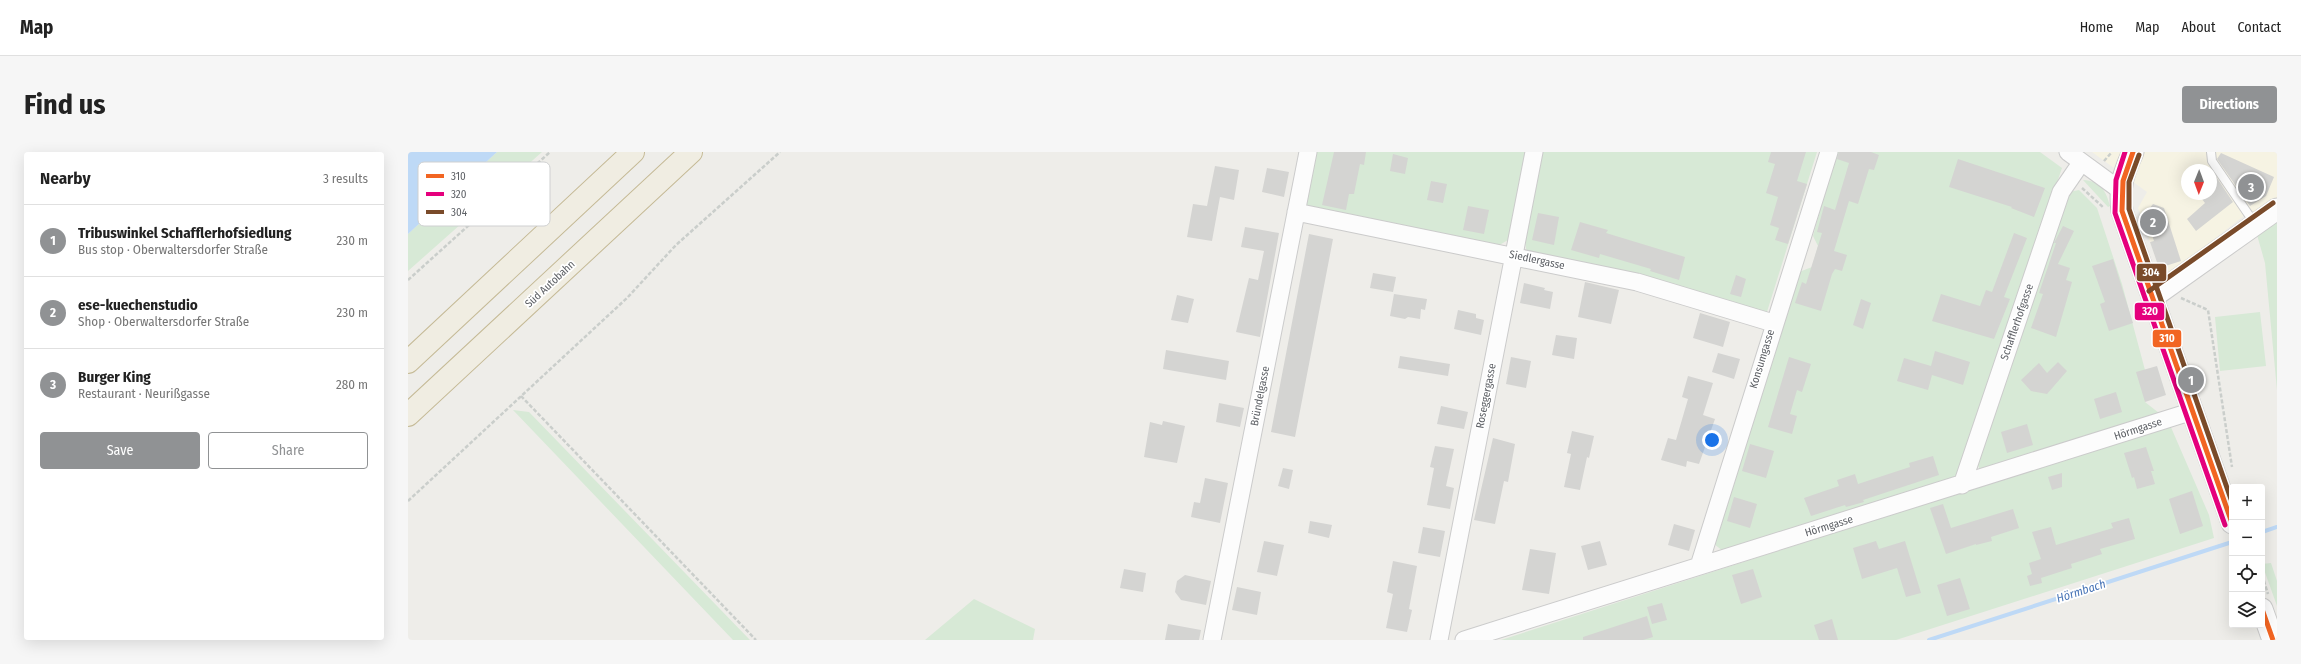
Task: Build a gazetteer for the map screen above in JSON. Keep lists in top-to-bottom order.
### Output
{
  "streets": {
    "highway": ["Süd Autobahn"],
    "street": [
      "Siedlergasse",
      "Schafflerhofgasse",
      "Konsumgasse",
      "Bründelgasse",
      "Roseggergasse",
      "Hörmgasse"
    ]
  },
  "crossings": [
    ["Siedlergasse", "Konsumgasse"],
    ["Siedlergasse", "Bründelgasse"],
    ["Siedlergasse", "Roseggergasse"],
    ["Schafflerhofgasse", "Hörmgasse"],
    ["Konsumgasse", "Hörmgasse"]
  ],
  "water": ["Hörmbach"],
  "lines": ["transit line 310", "transit line 320", "transit line 304"],
  "legend": ["310", "320", "304"],
  "north": "bottom",
  "page": {
    "header": "Map",
    "nav": [
      "Home",
      "Map",
      "About",
      "Contact"
    ],
    "buttons": [
      "Directions",
      ["Save", "Share"]
    ],
    "title": "Find us",
    "heading": ["Nearby", "3 results"],
    "pins": ["3", "2", "1"],
    "list": [
      {
        "mark": "1",
        "name": "Tribuswinkel Schafflerhofsiedlung",
        "note": "Bus stop · Oberwaltersdorfer Straße",
        "value": "230 m"
      },
      {
        "mark": "2",
        "name": "ese-kuechenstudio",
        "note": "Shop · Oberwaltersdorfer Straße",
        "value": "230 m"
      },
      {
        "mark": "3",
        "name": "Burger King",
        "note": "Restaurant · Neurißgasse",
        "value": "280 m"
      }
    ],
    "map_buttons": ["+", "−"]
  }
}
